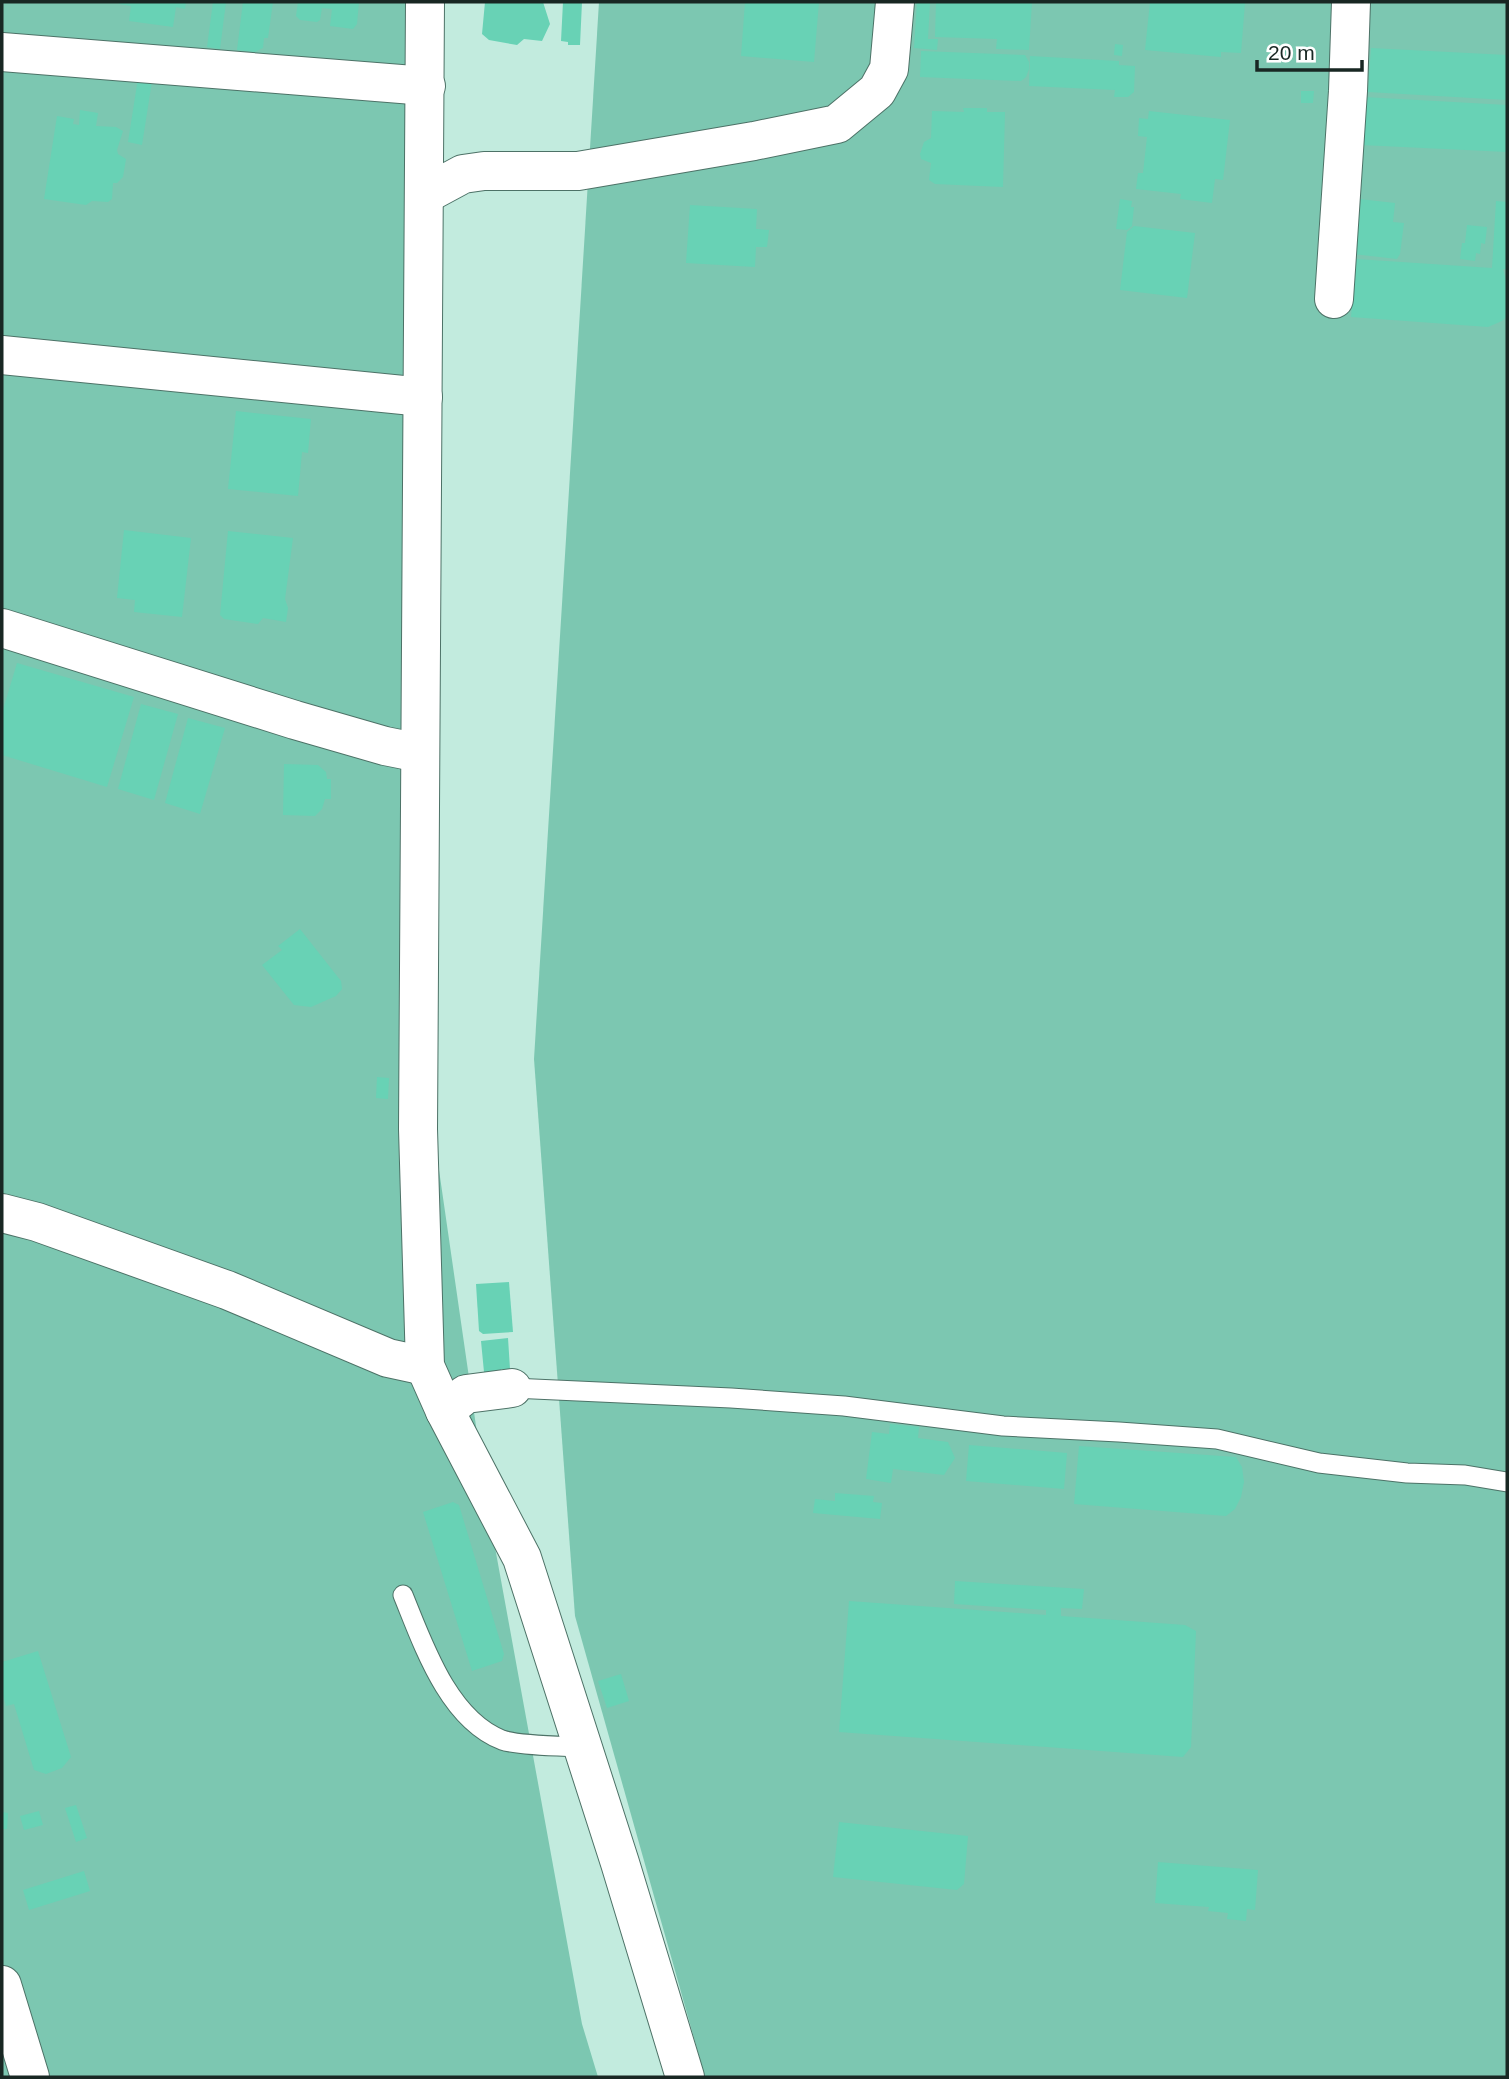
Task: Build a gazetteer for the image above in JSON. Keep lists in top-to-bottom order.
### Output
{
  "scale_bar": "20 m"
}
